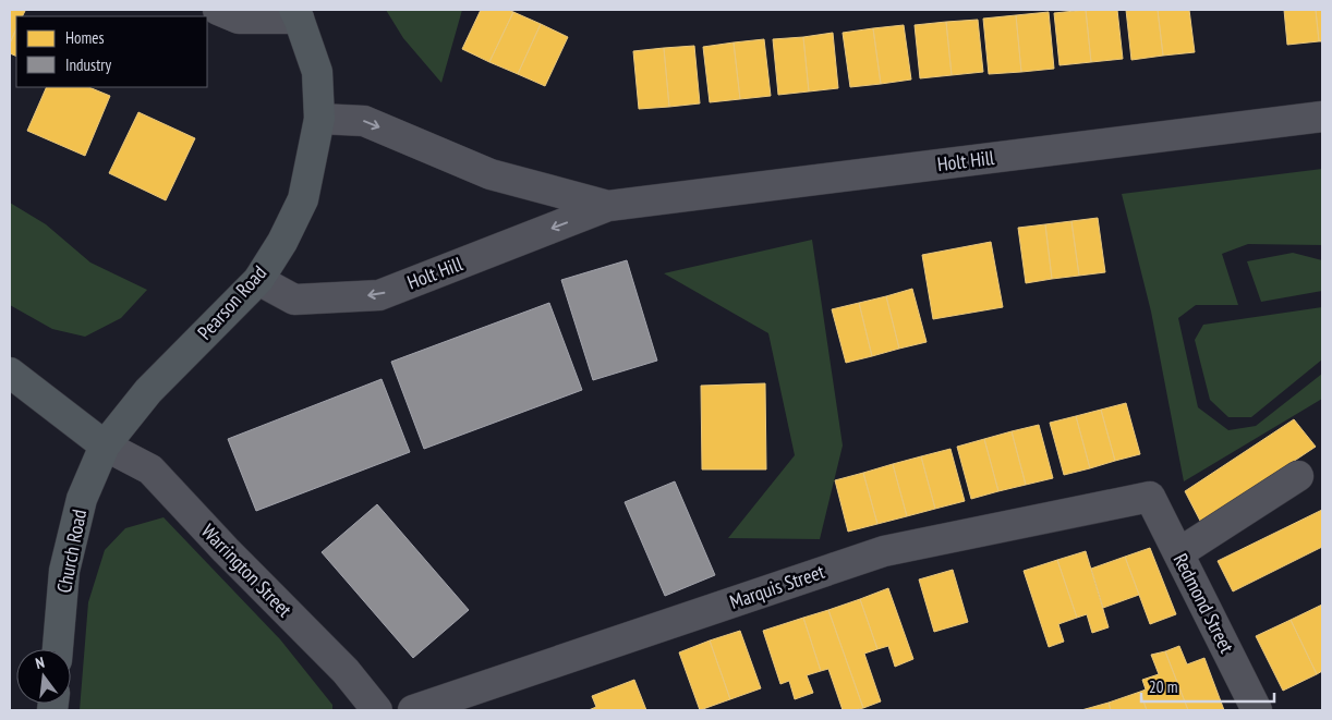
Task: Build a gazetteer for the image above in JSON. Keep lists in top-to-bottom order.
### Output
{
  "streets": {
    "main road": ["Pearson Road", "Church Road"],
    "street": [
      "Holt Hill",
      "Warrington Street",
      "Marquis Street",
      "Redmond Street"
    ]
  },
  "crossings": [
    ["Holt Hill", "Pearson Road"],
    ["Pearson Road", "Church Road"],
    ["Pearson Road", "Warrington Street"],
    ["Church Road", "Warrington Street"],
    ["Marquis Street", "Redmond Street"]
  ],
  "legend": ["Homes", "Industry"],
  "scale_bar": "20 m",
  "north": "top"
}
